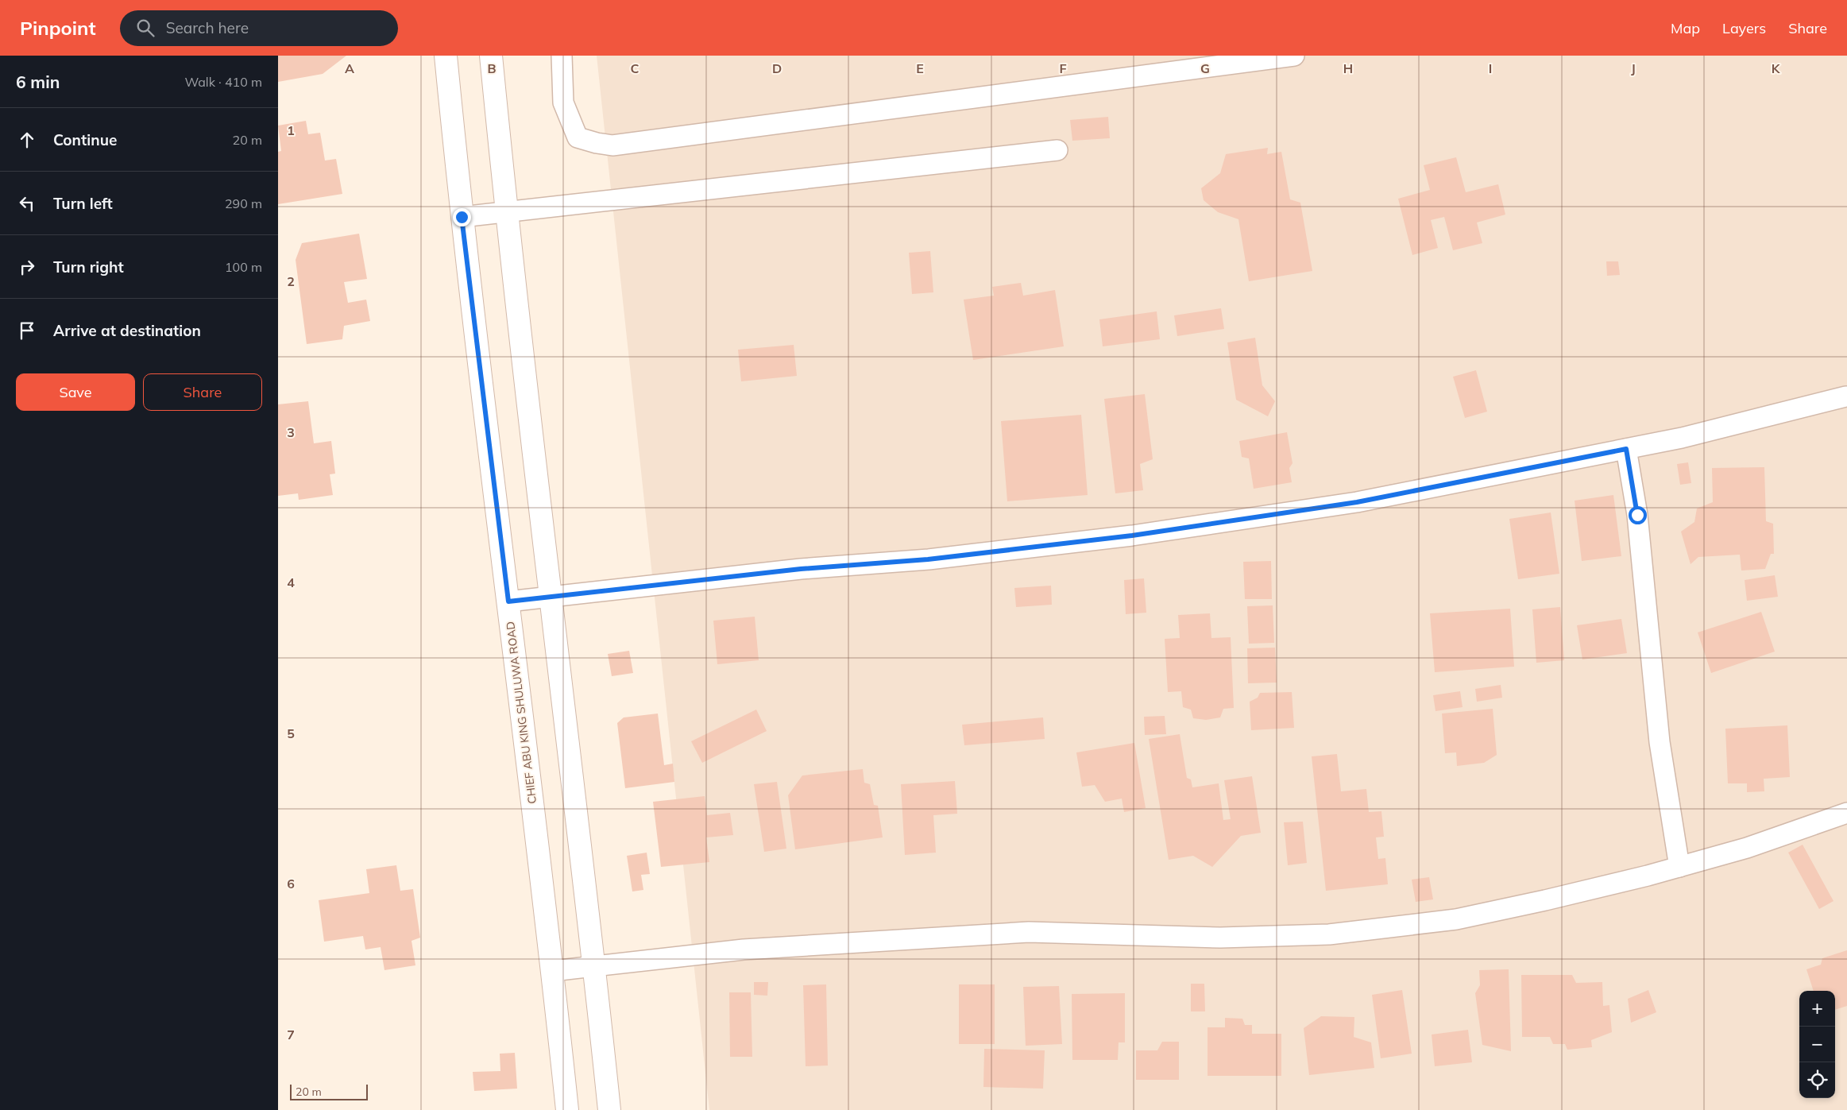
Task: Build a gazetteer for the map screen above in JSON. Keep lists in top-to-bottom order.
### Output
{
  "streets": {
    "street": ["CHIEF ABU KING SHULUWA ROAD"]
  },
  "scale_bar": "20 m",
  "page": {
    "header": "Pinpoint",
    "search": "Search here",
    "nav": ["Map", "Layers", "Share"],
    "heading": ["6 min", "Walk · 410 m"],
    "list": [
      ["Continue", "20 m"],
      ["Turn left", "290 m"],
      ["Turn right", "100 m"],
      "Arrive at destination"
    ],
    "buttons": ["Save", "Share"],
    "map_buttons": ["+", "−"],
    "scale": "20 m"
  },
  "grid": {
    "columns": [
      "A",
      "B",
      "C",
      "D",
      "E",
      "F",
      "G",
      "H",
      "I",
      "J",
      "K"
    ],
    "rows": [
      "1",
      "2",
      "3",
      "4",
      "5",
      "6",
      "7"
    ]
  }
}
